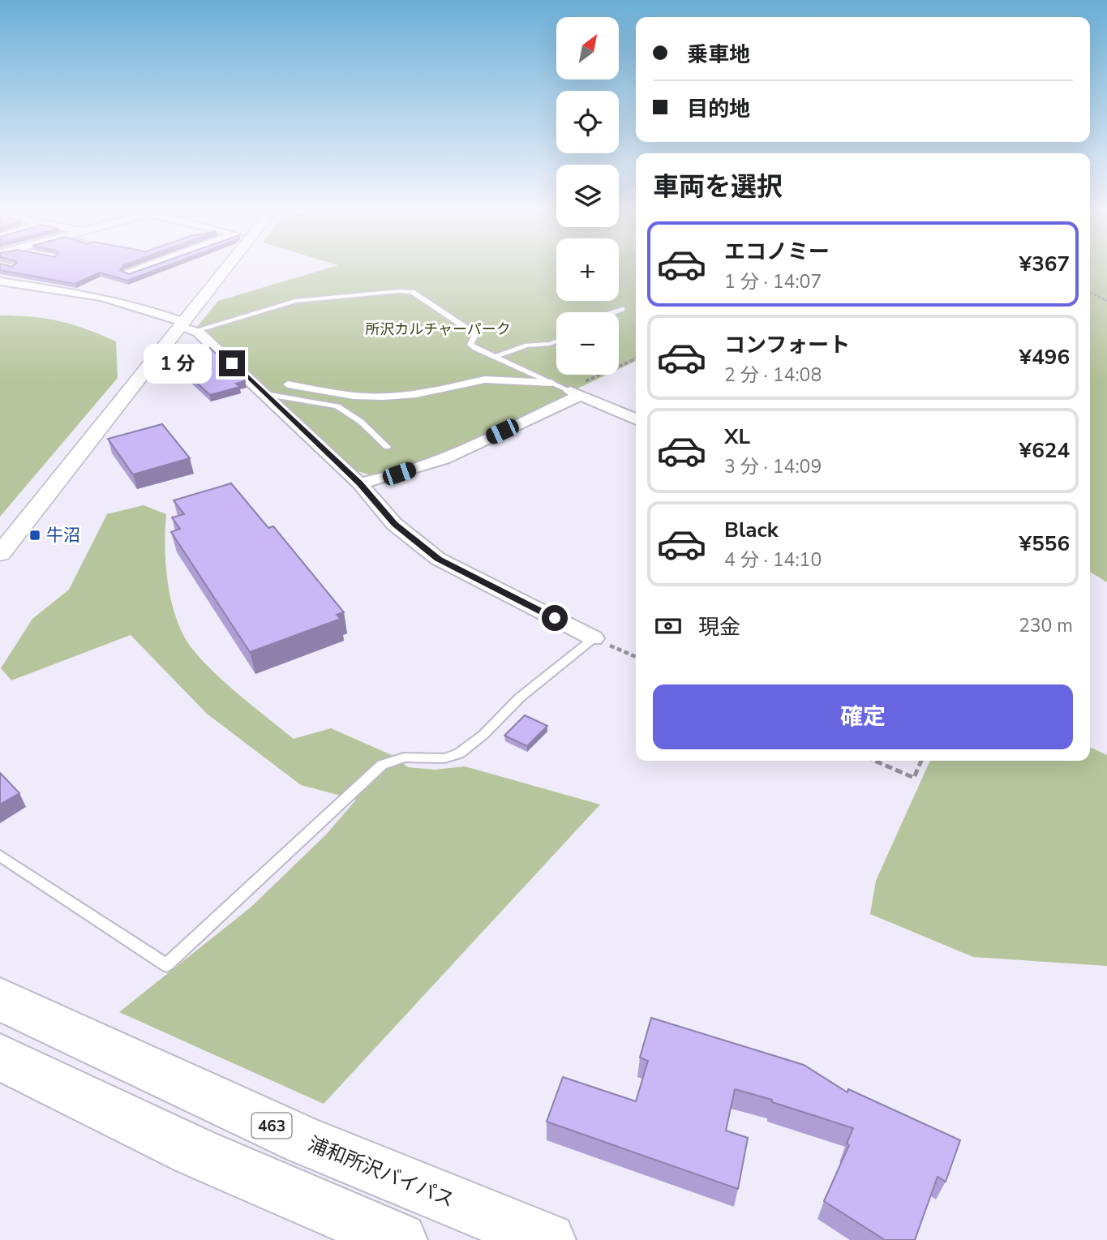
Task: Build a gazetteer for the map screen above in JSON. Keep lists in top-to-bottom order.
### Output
{
  "streets": {
    "highway": ["463", "浦和所沢バイパス"]
  },
  "parks": ["所沢カルチャーパーク"],
  "places": {
    "transit": ["牛沼"]
  },
  "north": "top right",
  "page": {
    "map_buttons": ["+", "−"],
    "banner": ["乗車地", "目的地"],
    "heading": "車両を選択",
    "list": [
      {
        "name": "エコノミー",
        "note": "1 分 · 14:07",
        "value": "¥367"
      },
      {
        "name": "コンフォート",
        "note": "2 分 · 14:08",
        "value": "¥496"
      },
      {
        "name": "XL",
        "note": "3 分 · 14:09",
        "value": "¥624"
      },
      {
        "name": "Black",
        "note": "4 分 · 14:10",
        "value": "¥556"
      }
    ],
    "bubble": "1 分",
    "pay": ["現金", "230 m"],
    "buttons": "確定"
  }
}
